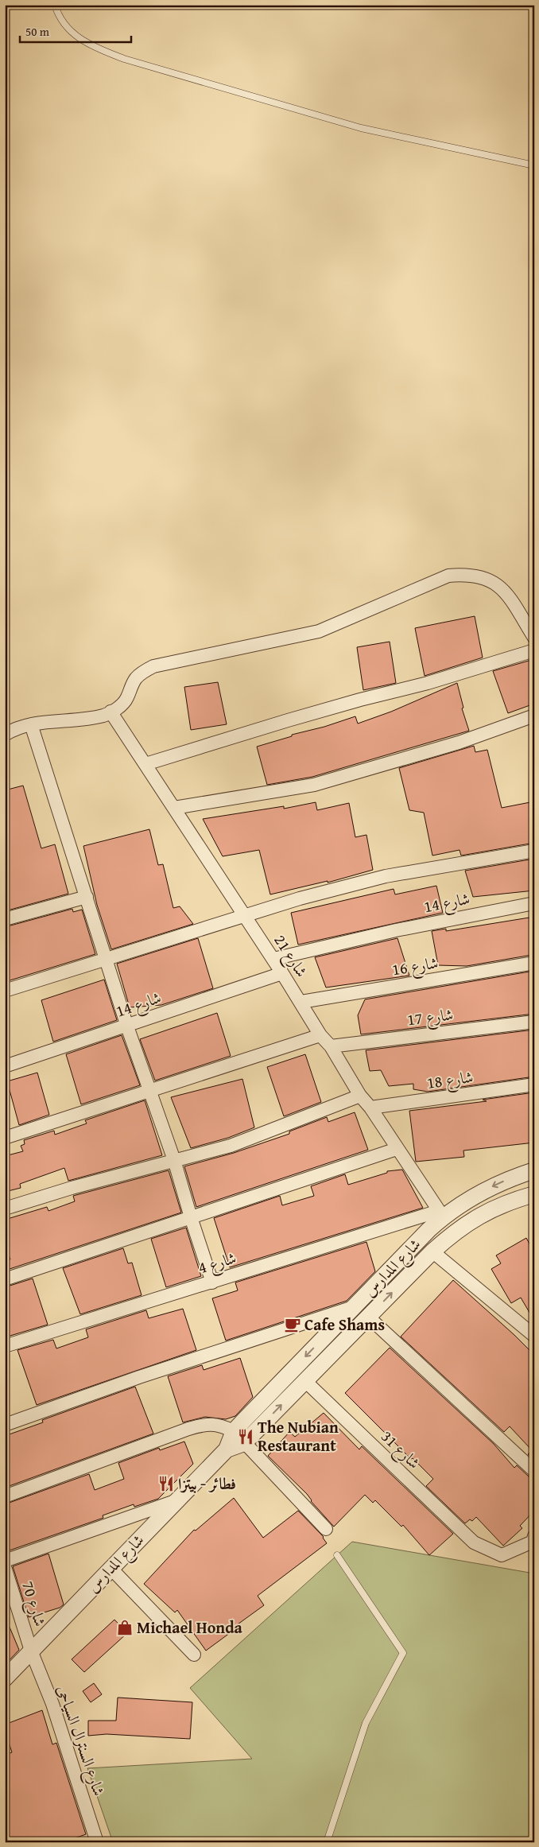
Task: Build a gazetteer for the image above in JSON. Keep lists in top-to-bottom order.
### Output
{
  "streets": {
    "street": [
      "شارع 14",
      "شارع 21",
      "شارع 16",
      "شارع 17",
      "شارع 18",
      "شارع 4",
      "شارع المدارس",
      "شارع 31",
      "شارع 70",
      "شارع السنترال السياحى"
    ]
  },
  "crossings": [
    ["شارع 14", "شارع 21"],
    ["شارع 21", "شارع 16"],
    ["شارع 21", "شارع 17"],
    ["شارع 21", "شارع 18"],
    ["شارع 21", "شارع 4"],
    ["شارع 21", "شارع المدارس"],
    ["شارع 4", "شارع المدارس"],
    ["شارع المدارس", "شارع 31"],
    ["شارع المدارس", "شارع 70"],
    ["شارع المدارس", "شارع السنترال السياحى"],
    ["شارع 70", "شارع السنترال السياحى"]
  ],
  "places": {
    "cafe": ["Cafe Shams"],
    "restaurant": ["The Nubian Restaurant", "فطائر - بيتزا"],
    "shop": ["Michael Honda"]
  },
  "scale_bar": "50 m"
}
